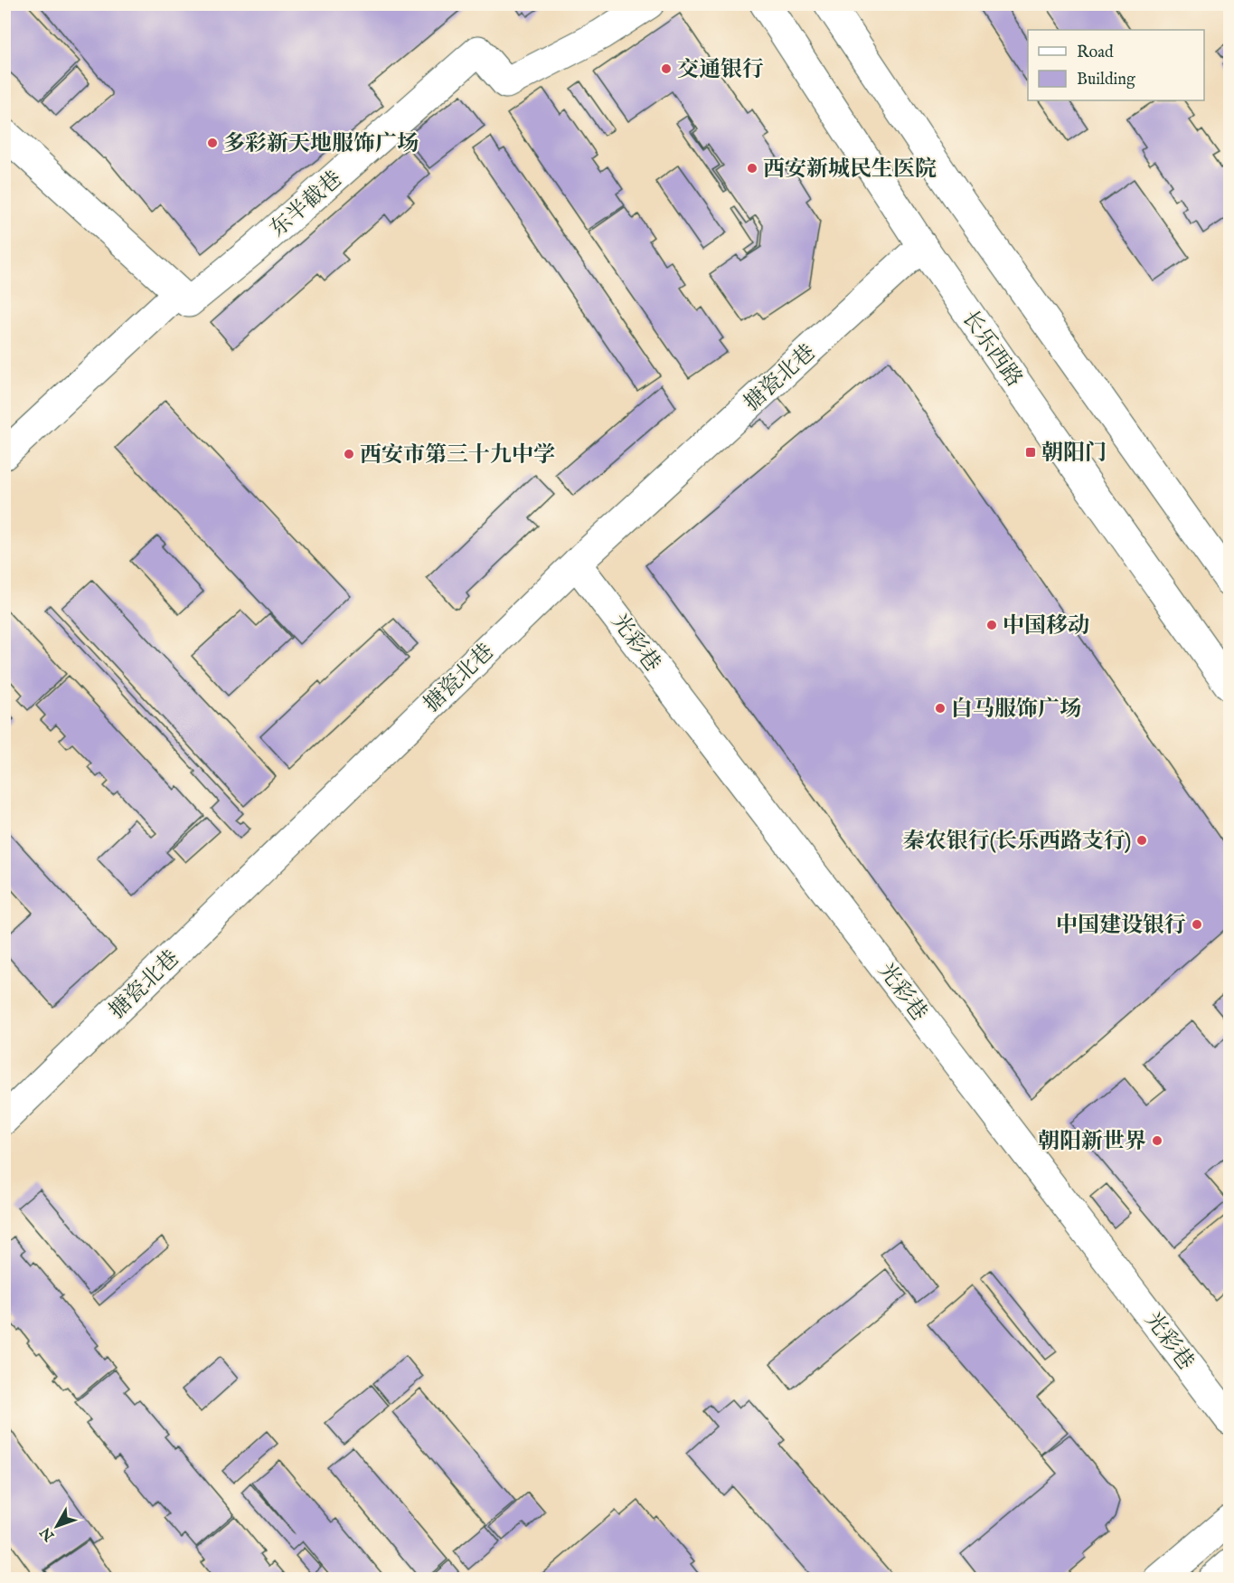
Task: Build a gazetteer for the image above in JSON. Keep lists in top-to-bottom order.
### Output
{
  "streets": {
    "street": [
      "东半截巷",
      "长乐西路",
      "搪瓷北巷",
      "光彩巷"
    ]
  },
  "crossings": [
    ["长乐西路", "搪瓷北巷"],
    ["搪瓷北巷", "光彩巷"]
  ],
  "places": {
    "other": [
      "交通银行",
      "多彩新天地服饰广场",
      "西安新城民生医院",
      "西安市第三十九中学",
      "中国移动",
      "白马服饰广场",
      "秦农银行(长乐西路支行)",
      "中国建设银行",
      "朝阳新世界"
    ],
    "transit": ["朝阳门"]
  },
  "legend": ["Road", "Building"],
  "north": "bottom left"
}
